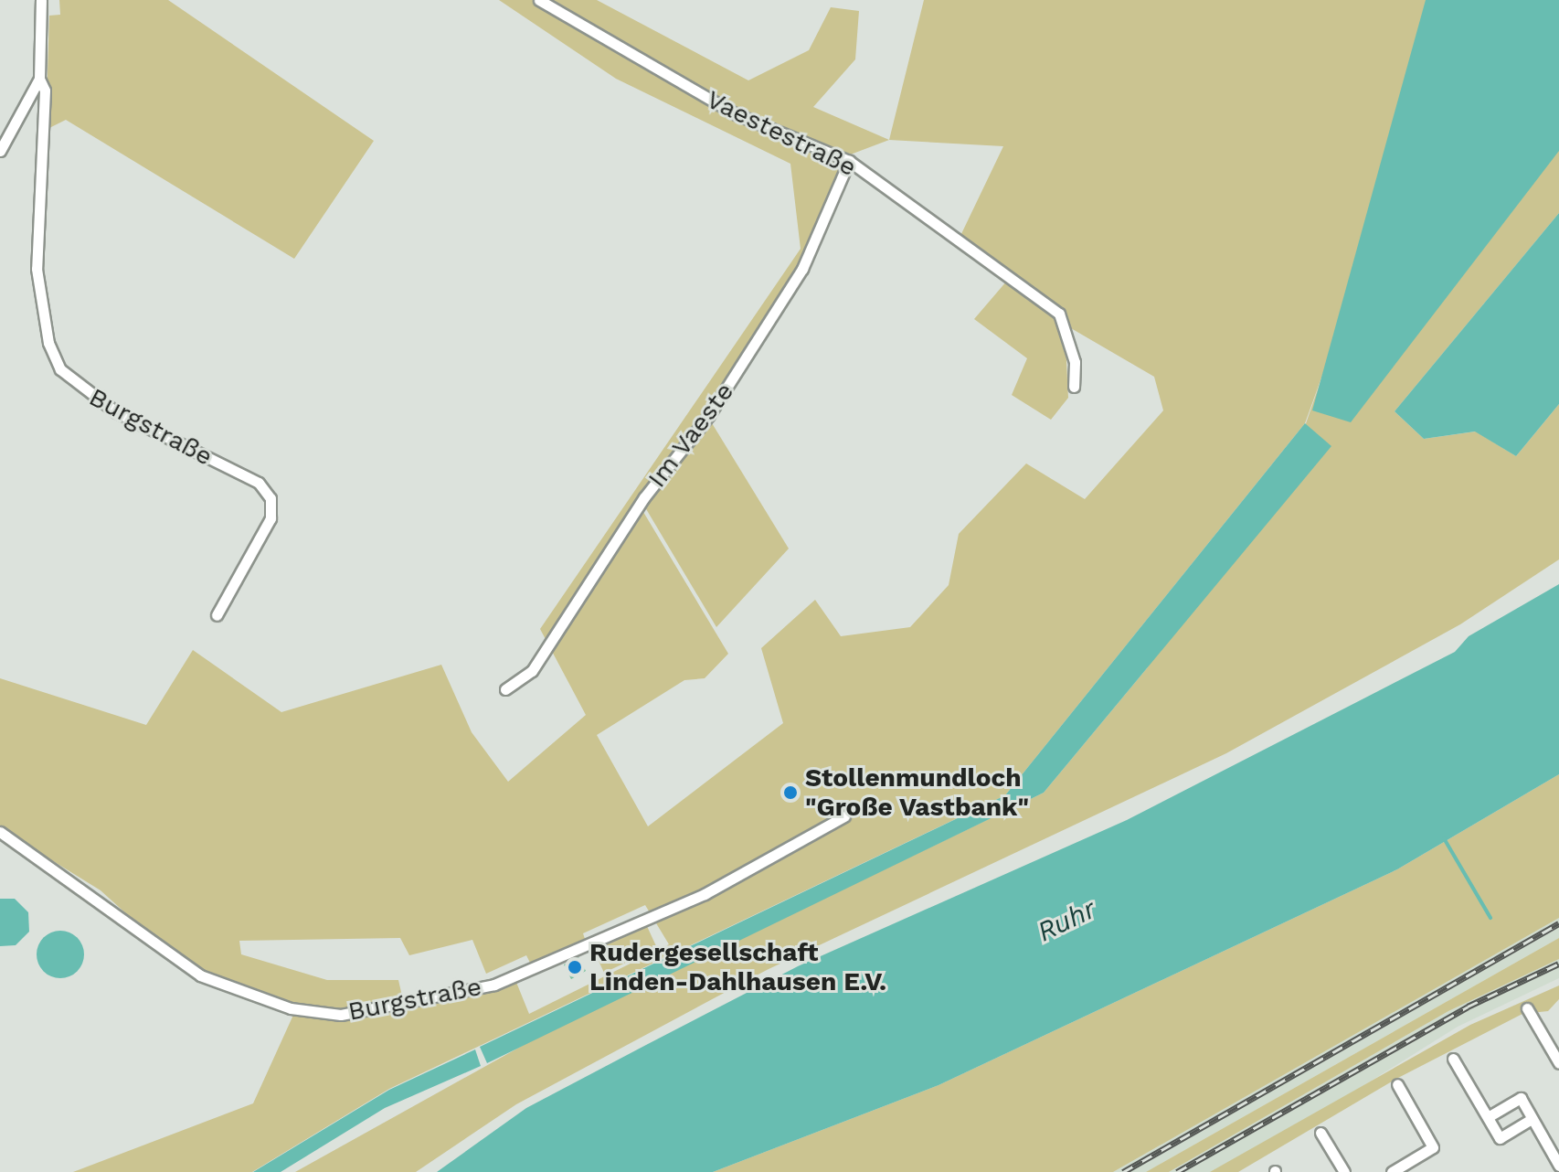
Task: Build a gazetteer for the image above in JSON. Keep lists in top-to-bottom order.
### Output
{
  "streets": {
    "street": ["Vaestestraße", "Burgstraße", "Im Vaeste"]
  },
  "crossings": [
    ["Vaestestraße", "Im Vaeste"]
  ],
  "water": ["Ruhr"],
  "places": ["Stollenmundloch \"Große Vastbank\"", "Rudergesellschaft Linden-Dahlhausen E.V."]
}
